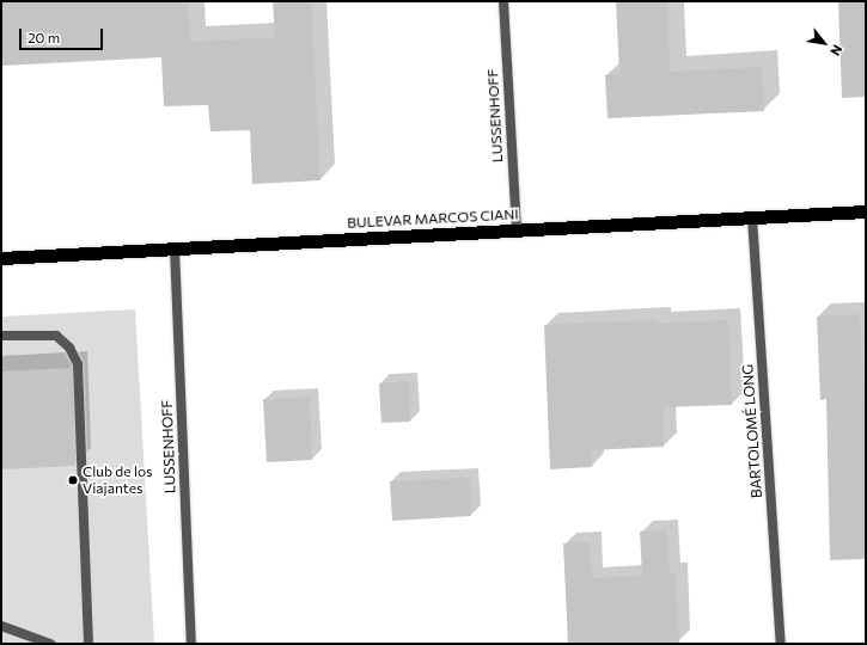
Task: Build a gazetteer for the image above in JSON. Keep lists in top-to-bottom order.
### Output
{
  "streets": {
    "highway": ["BULEVAR MARCOS CIANI"],
    "street": ["LUSSENHOFF", "BARTOLOMÉ LONG"]
  },
  "crossings": [
    ["LUSSENHOFF", "BULEVAR MARCOS CIANI"],
    ["BULEVAR MARCOS CIANI", "BARTOLOMÉ LONG"]
  ],
  "places": ["Club de los Viajantes"],
  "scale_bar": "20 m",
  "north": "bottom right"
}
